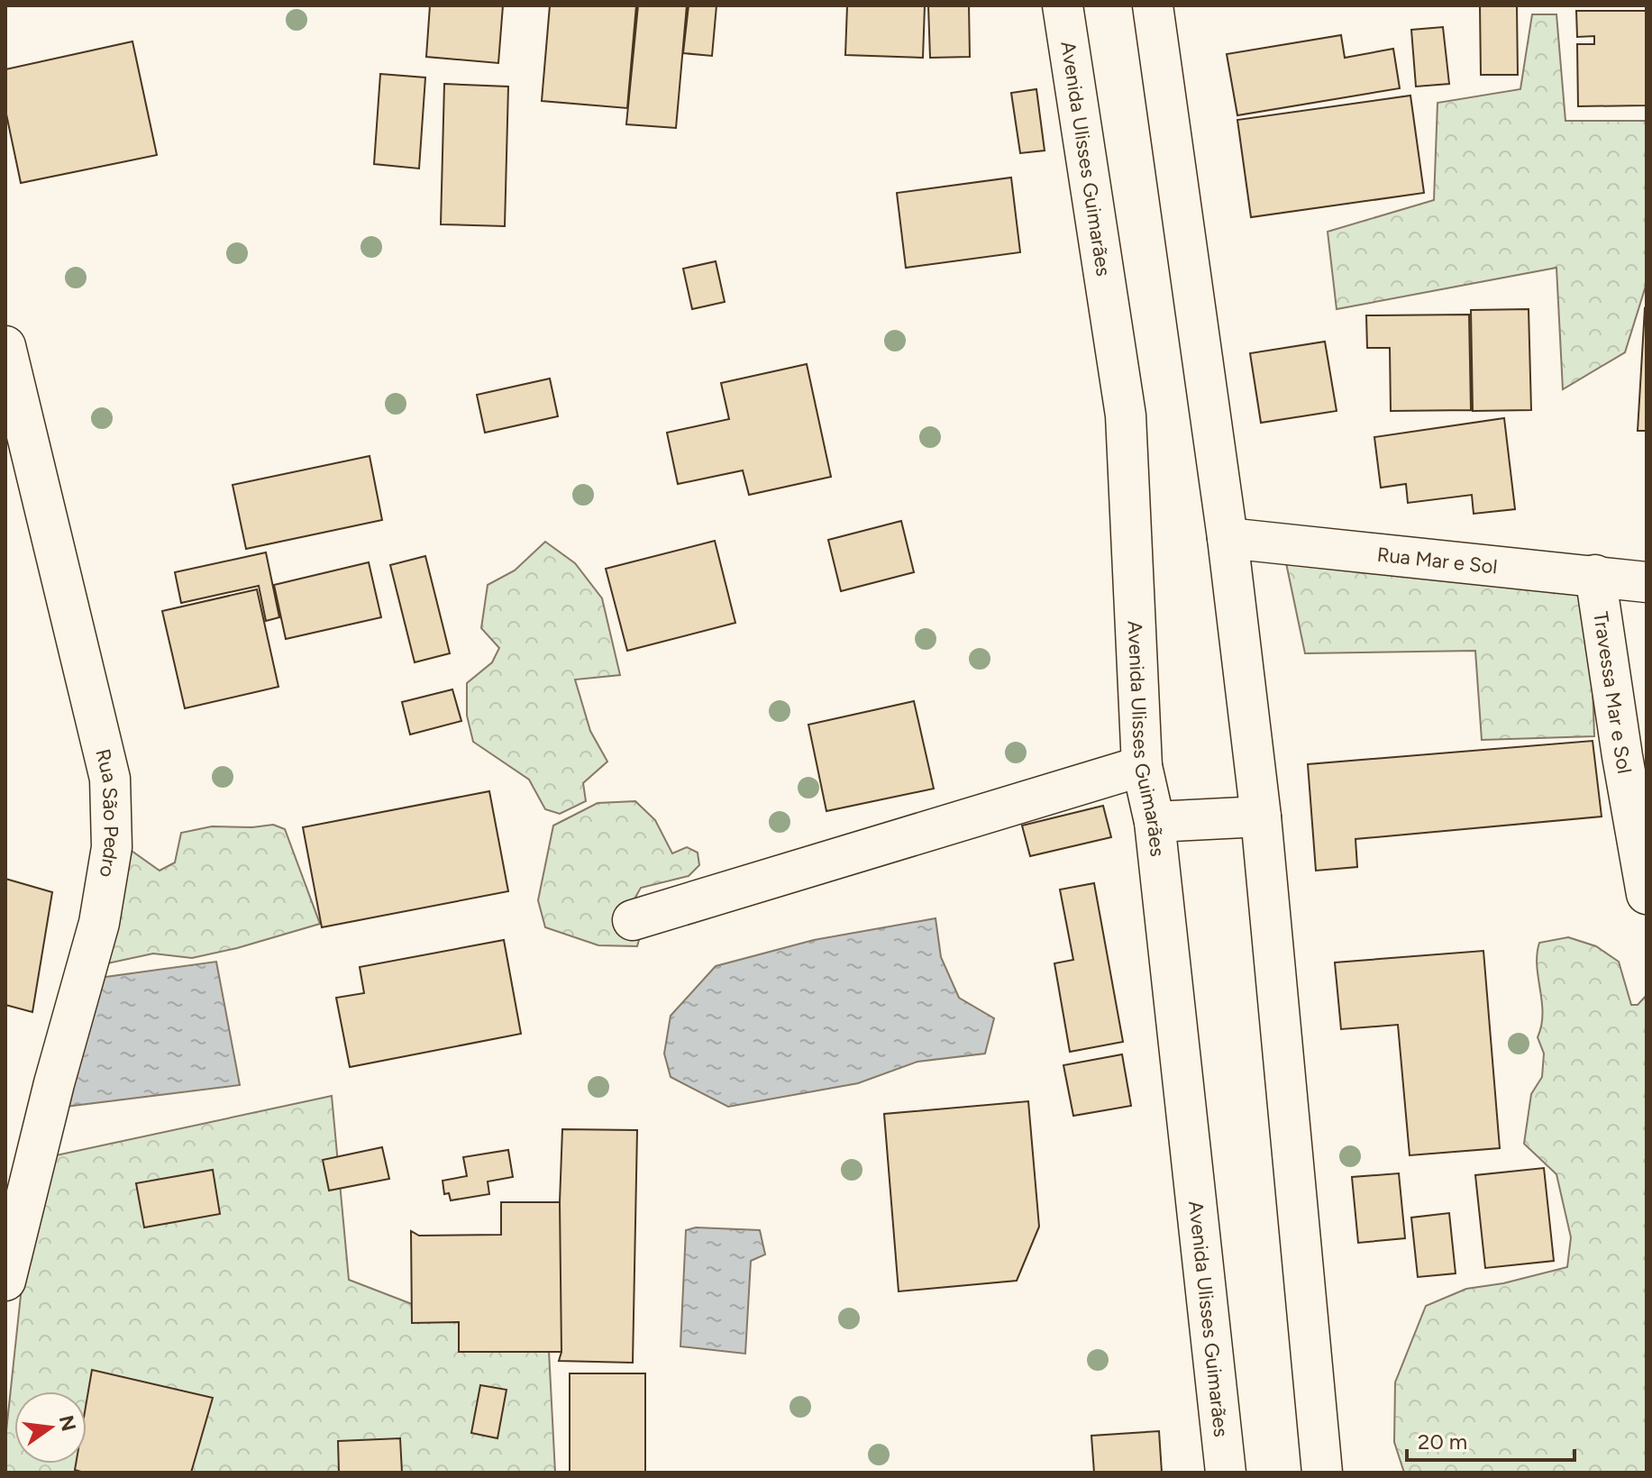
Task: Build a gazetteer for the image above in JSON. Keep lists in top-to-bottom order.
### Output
{
  "streets": {
    "main road": [
      "Avenida Ulisses Guimarães",
      "Rua Mar e Sol",
      "Travessa Mar e Sol",
      "Rua São Pedro"
    ]
  },
  "crossings": [
    ["Rua Mar e Sol", "Travessa Mar e Sol"]
  ],
  "scale_bar": "20 m",
  "north": "right"
}
